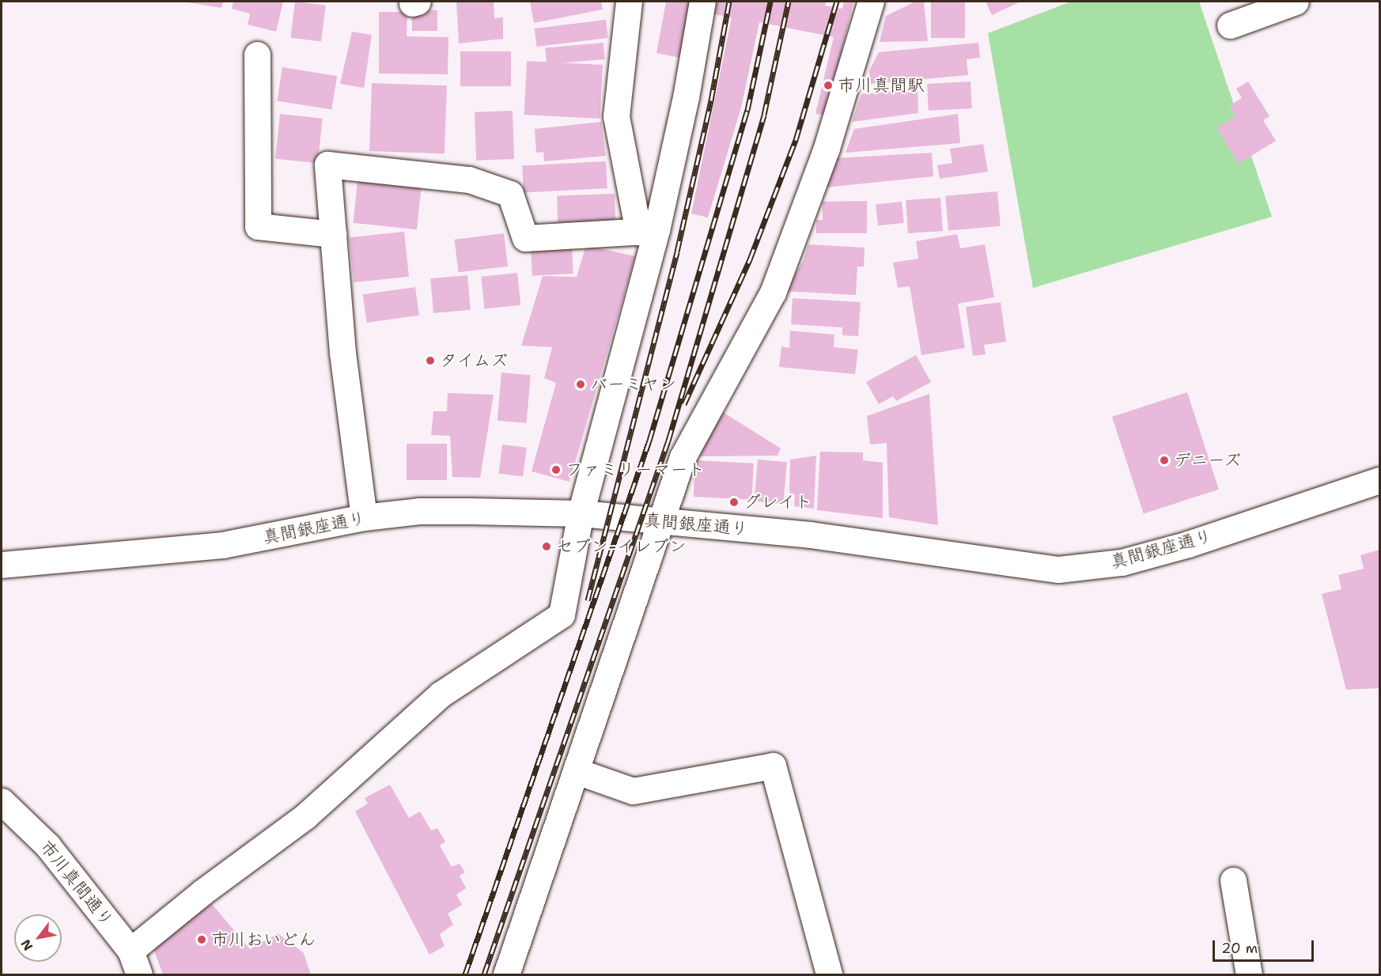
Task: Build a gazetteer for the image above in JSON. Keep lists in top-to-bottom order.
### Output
{
  "streets": {
    "street": ["真間銀座通り", "市川真間通り"]
  },
  "places": [
    "市川真間駅",
    "タイムズ",
    "バーミヤン",
    "デニーズ",
    "ファミリーマート",
    "グレイト",
    "セブン-イレブン",
    "市川おいどん"
  ],
  "scale_bar": "20 m",
  "north": "bottom left"
}
